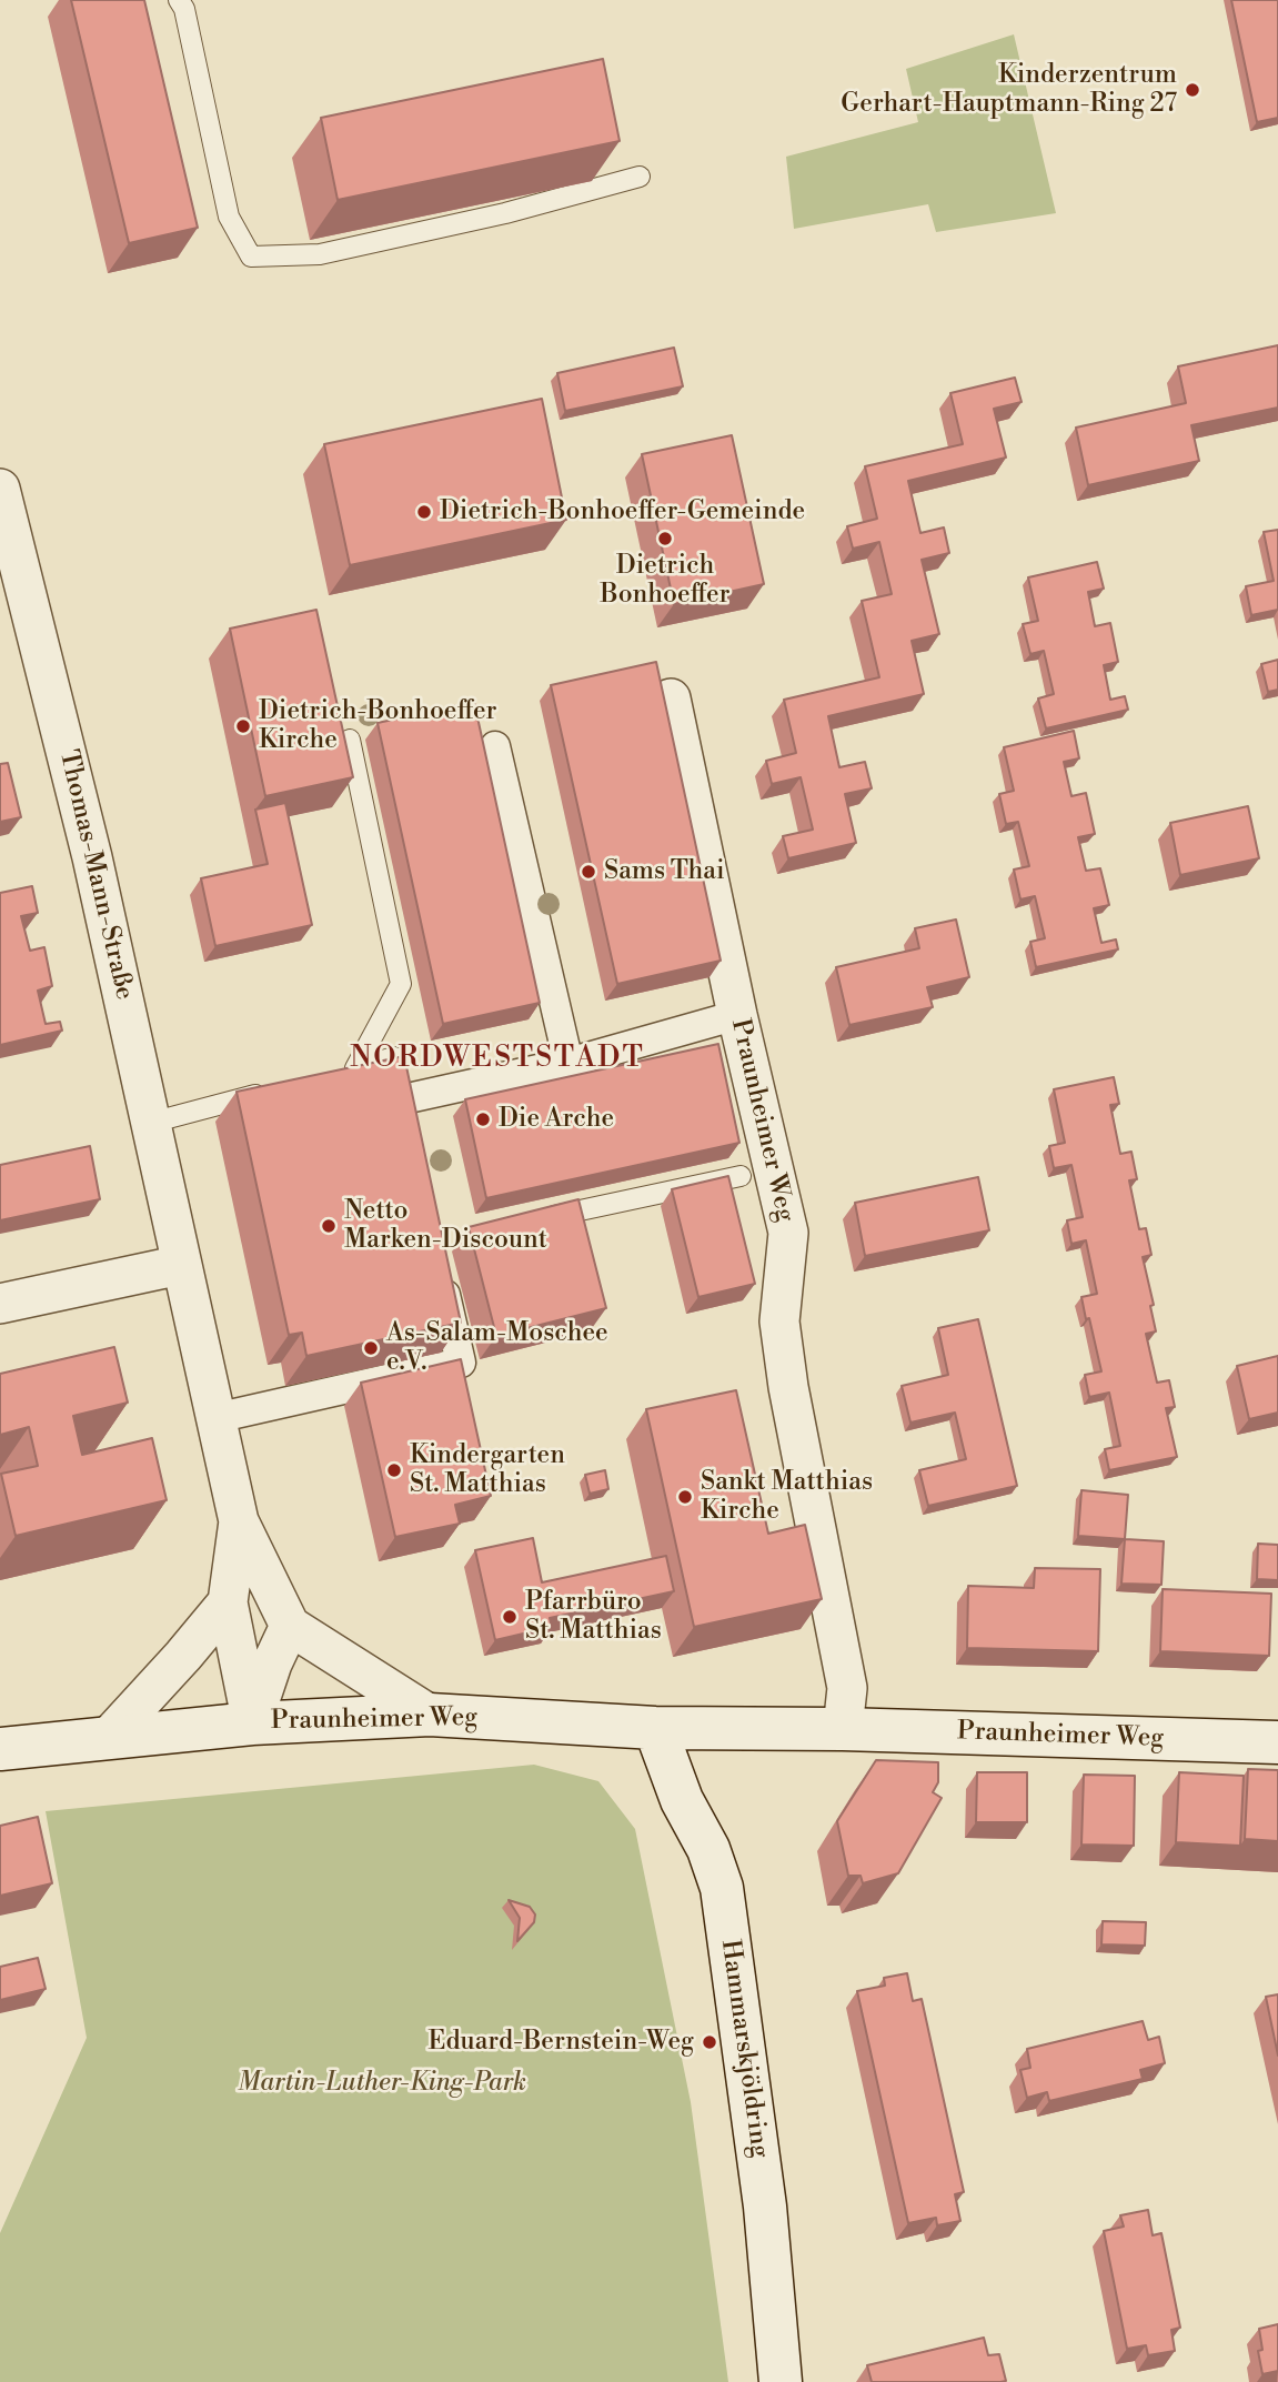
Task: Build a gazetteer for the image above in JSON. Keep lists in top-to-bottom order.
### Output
{
  "streets": {
    "main road": ["Praunheimer Weg", "Hammarskjöldring"],
    "street": ["Thomas-Mann-Straße"]
  },
  "crossings": [
    ["Thomas-Mann-Straße", "Praunheimer Weg"],
    ["Praunheimer Weg", "Hammarskjöldring"]
  ],
  "districts": ["NORDWESTSTADT"],
  "parks": ["Martin-Luther-King-Park"],
  "places": [
    "Kinderzentrum Gerhart-Hauptmann-Ring 27",
    "Dietrich-Bonhoeffer-Gemeinde",
    "Dietrich Bonhoeffer",
    "Dietrich-Bonhoeffer Kirche",
    "Sams Thai",
    "Die Arche",
    "Netto Marken-Discount",
    "As-Salam-Moschee e.V.",
    "Kindergarten St. Matthias",
    "Sankt Matthias Kirche",
    "Pfarrbüro St. Matthias",
    "Eduard-Bernstein-Weg"
  ]
}
